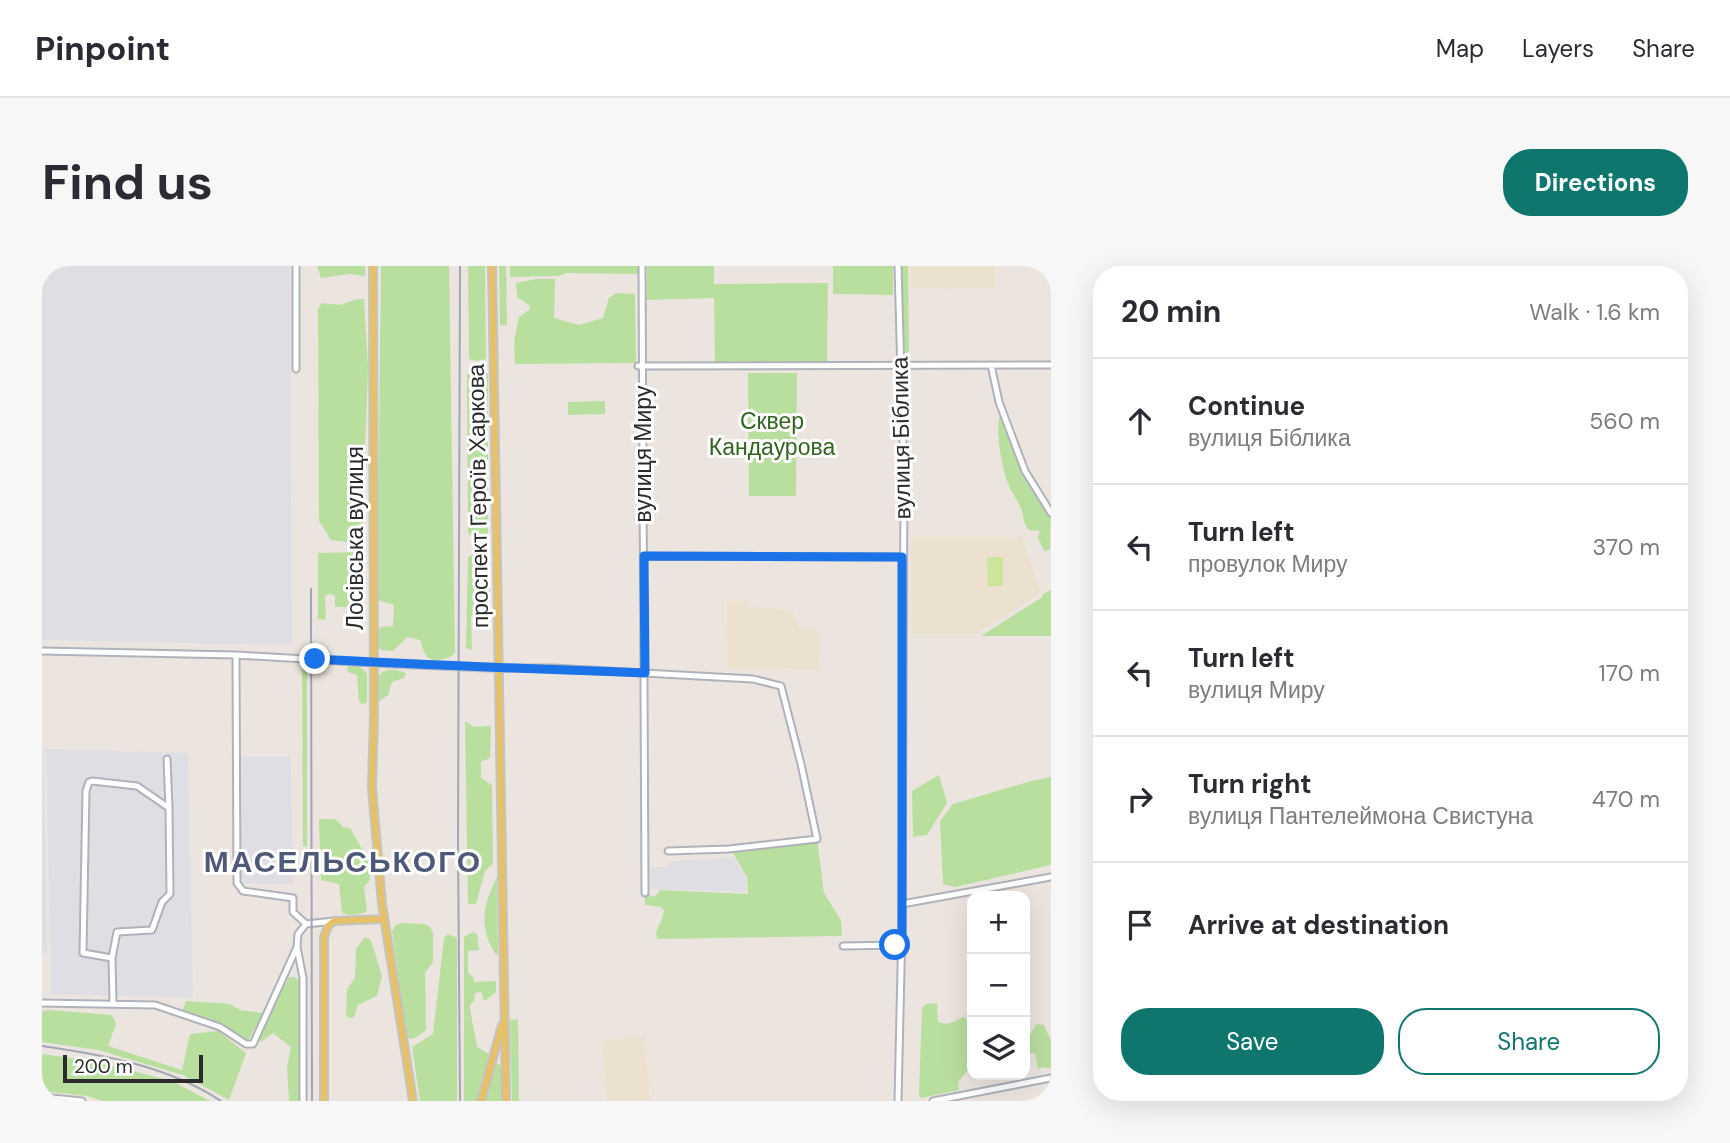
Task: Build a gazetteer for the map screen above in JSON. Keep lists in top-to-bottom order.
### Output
{
  "streets": {
    "main road": ["проспект Героїв Харкова", "Лосівська вулиця"],
    "street": ["вулиця Біблика", "вулиця Миру"]
  },
  "districts": ["МАСЕЛЬСЬКОГО"],
  "parks": ["Сквер Кандаурова"],
  "scale_bar": "200 m",
  "page": {
    "header": "Pinpoint",
    "nav": ["Map", "Layers", "Share"],
    "buttons": [
      "Directions",
      ["Save", "Share"]
    ],
    "title": "Find us",
    "heading": ["20 min", "Walk · 1.6 km"],
    "list": [
      ["Continue", "вулиця Біблика", "560 m"],
      ["Turn left", "провулок Миру", "370 m"],
      ["Turn left", "вулиця Миру", "170 m"],
      ["Turn right", "вулиця Пантелеймона Свистуна", "470 m"],
      "Arrive at destination"
    ],
    "map_buttons": ["+", "−"],
    "scale": "200 m"
  }
}
